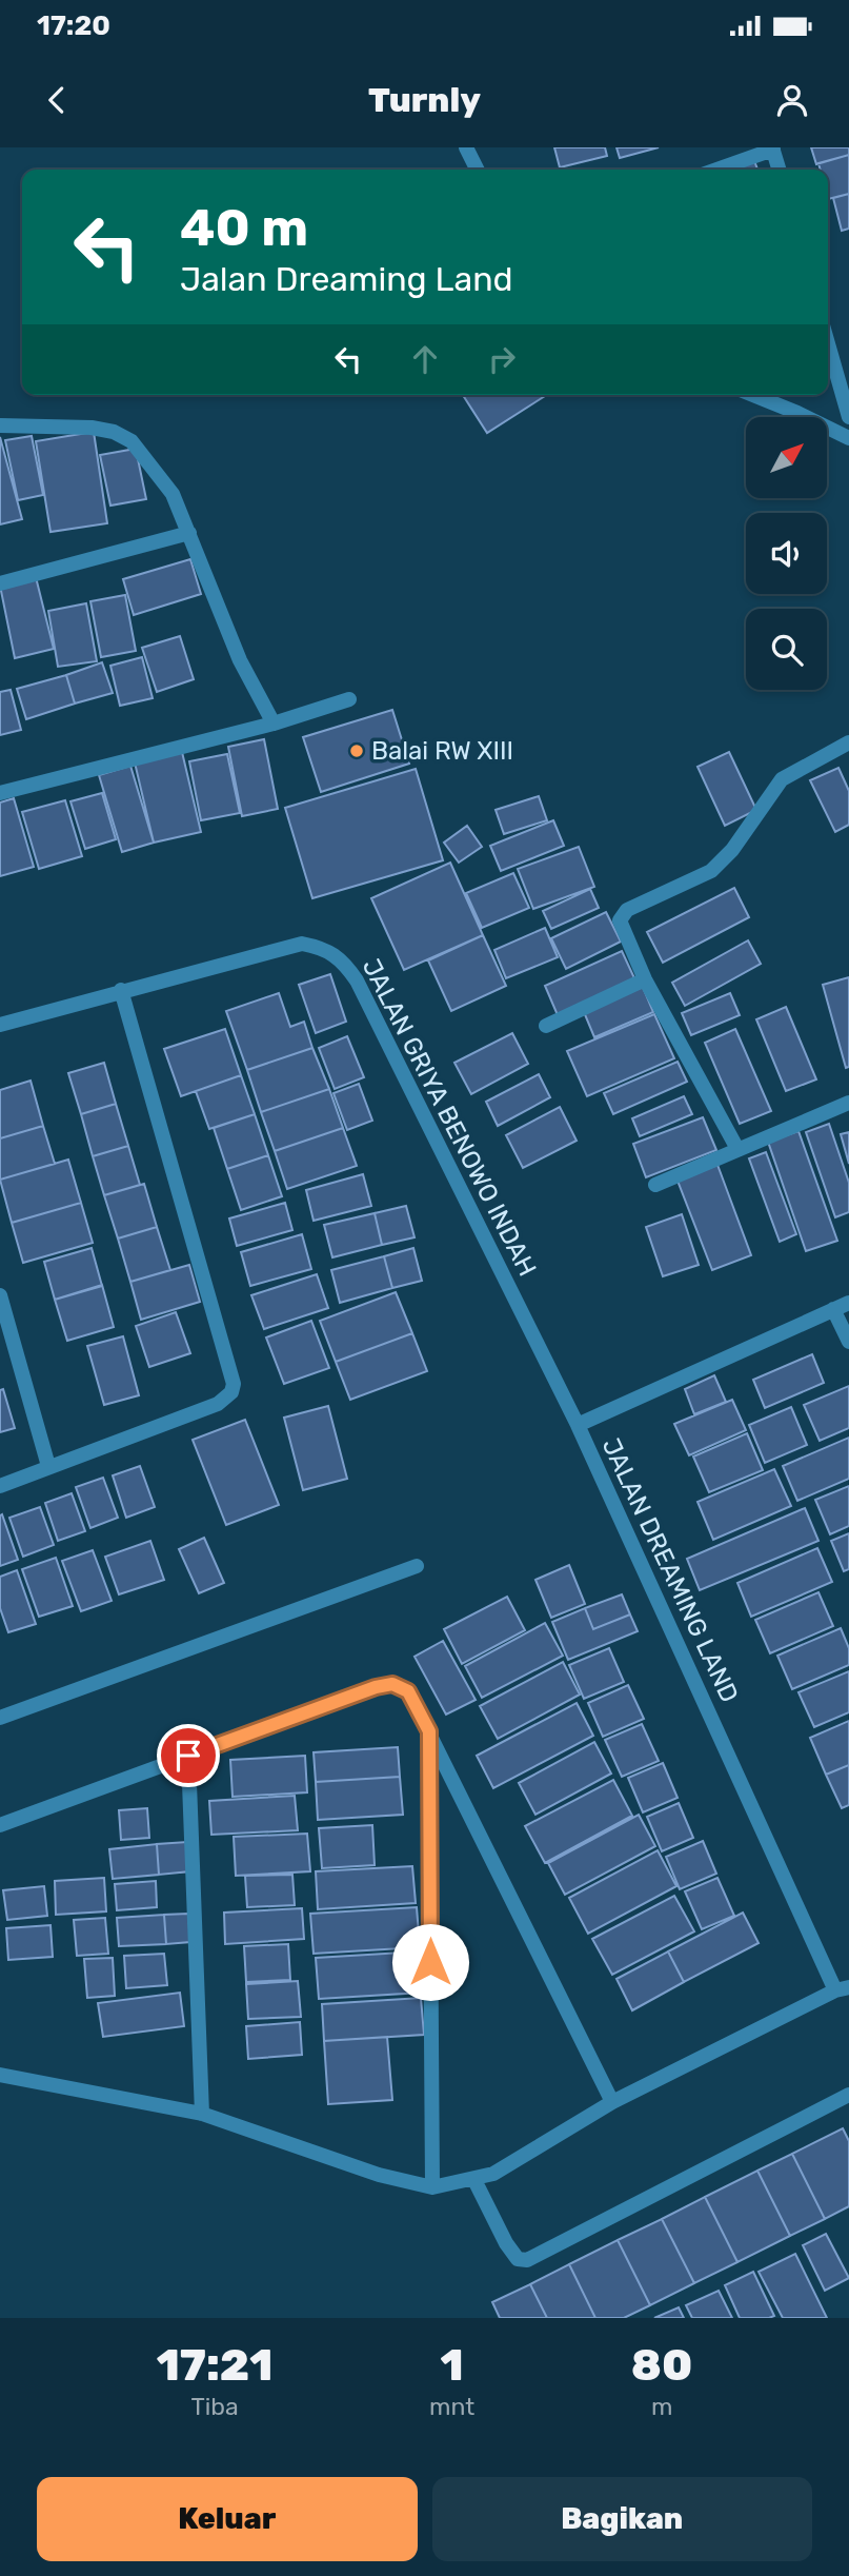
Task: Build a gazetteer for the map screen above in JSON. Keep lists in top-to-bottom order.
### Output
{
  "streets": {
    "street": ["JALAN GRIYA BENOWO INDAH", "JALAN DREAMING LAND"]
  },
  "crossings": [
    ["JALAN GRIYA BENOWO INDAH", "JALAN DREAMING LAND"]
  ],
  "places": ["Balai RW XIII"],
  "north": "top right",
  "page": {
    "status": "17:20",
    "header": "Turnly",
    "turn": ["40 m", "Jalan Dreaming Land"],
    "eta": [
      "17:21",
      "Tiba",
      "1",
      "mnt",
      "80",
      "m"
    ],
    "buttons": ["Keluar", "Bagikan"]
  }
}
